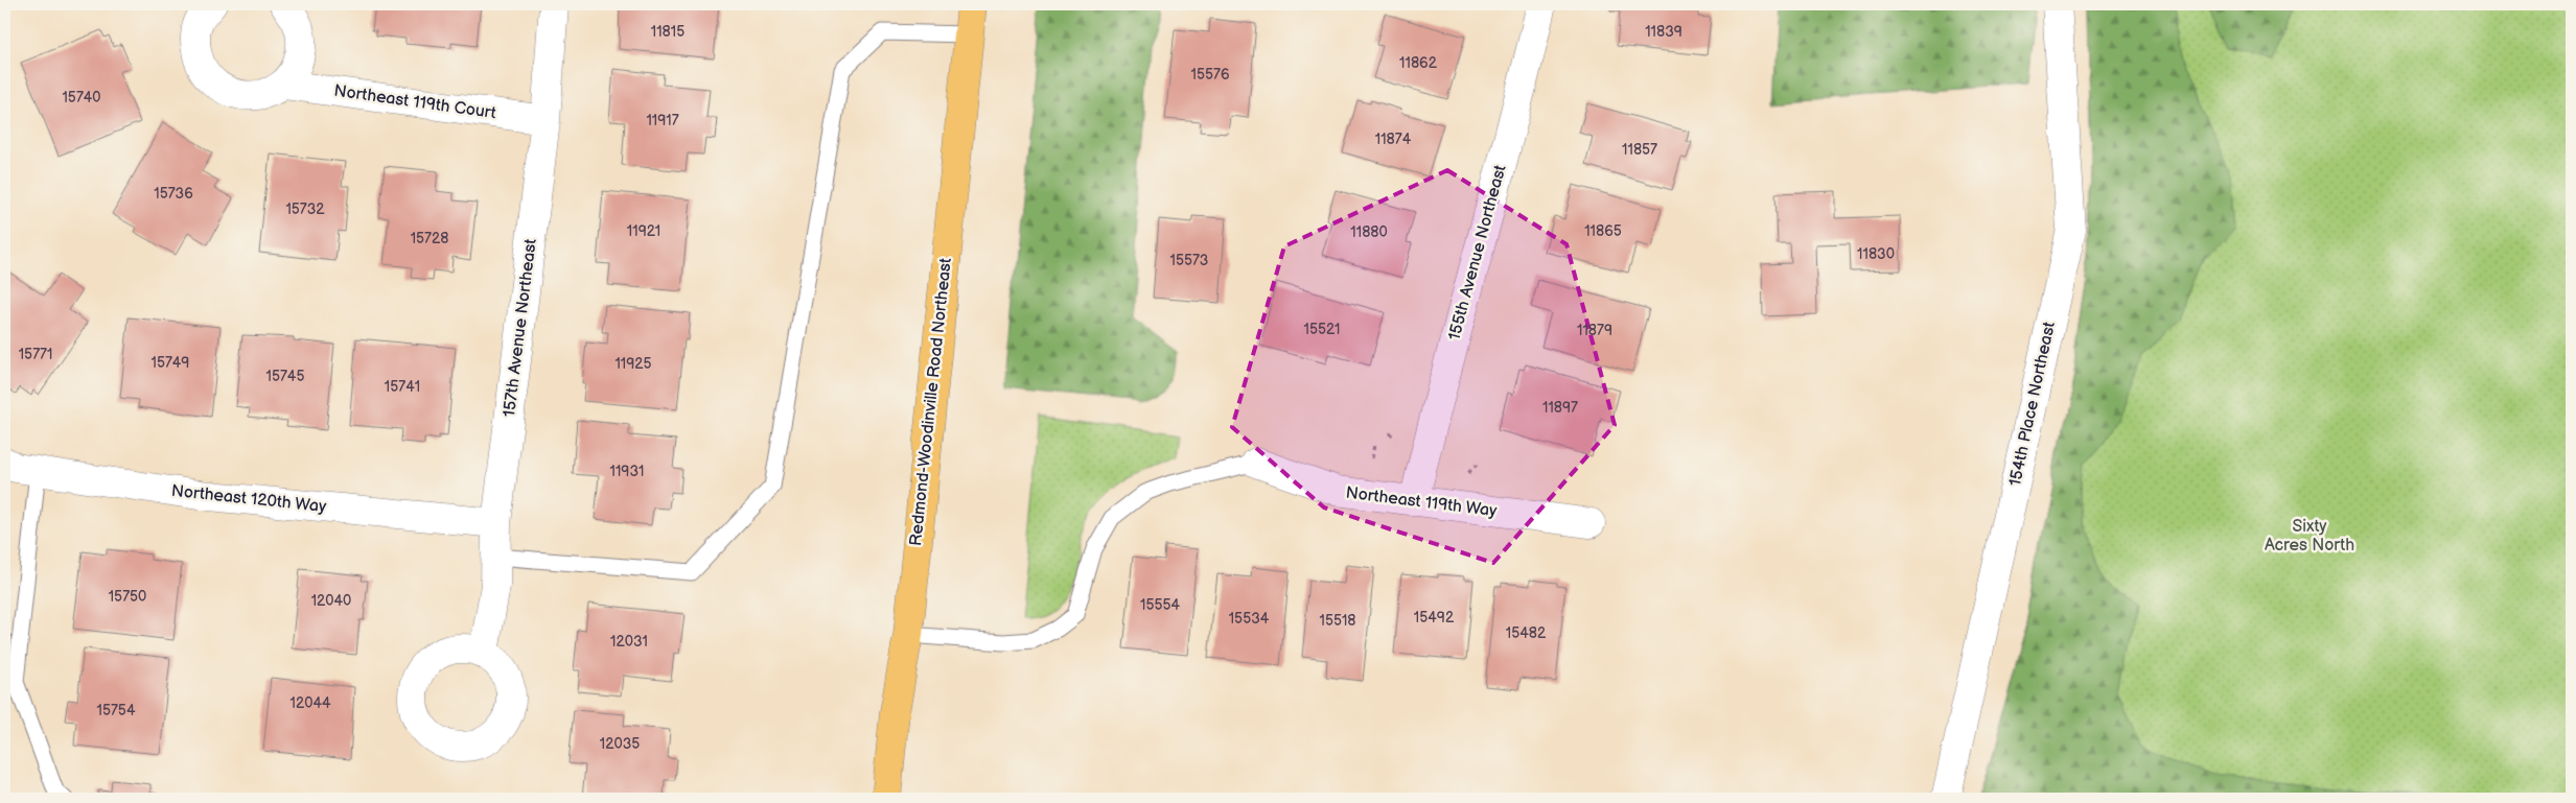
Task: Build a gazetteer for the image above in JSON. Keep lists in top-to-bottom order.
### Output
{
  "streets": {
    "main road": ["Redmond-Woodinville Road Northeast"],
    "street": [
      "Northeast 119th Court",
      "155th Avenue Northeast",
      "157th Avenue Northeast",
      "154th Place Northeast",
      "Northeast 120th Way",
      "Northeast 119th Way"
    ]
  },
  "crossings": [
    ["Northeast 119th Court", "157th Avenue Northeast"],
    ["155th Avenue Northeast", "Northeast 119th Way"],
    ["157th Avenue Northeast", "Northeast 120th Way"]
  ],
  "parks": ["Sixty Acres North"],
  "house_numbers": [
    "11815",
    "11839",
    "11862",
    "15576",
    "15740",
    "11917",
    "11874",
    "11857",
    "15736",
    "15732",
    "11921",
    "11865",
    "11880",
    "15728",
    "11830",
    "15573",
    "15521",
    "11879",
    "15771",
    "15749",
    "11925",
    "15745",
    "15741",
    "11897",
    "11931",
    "15750",
    "12040",
    "15554",
    "15492",
    "15534",
    "15518",
    "15482",
    "12031",
    "12044",
    "15754",
    "12035"
  ]
}
